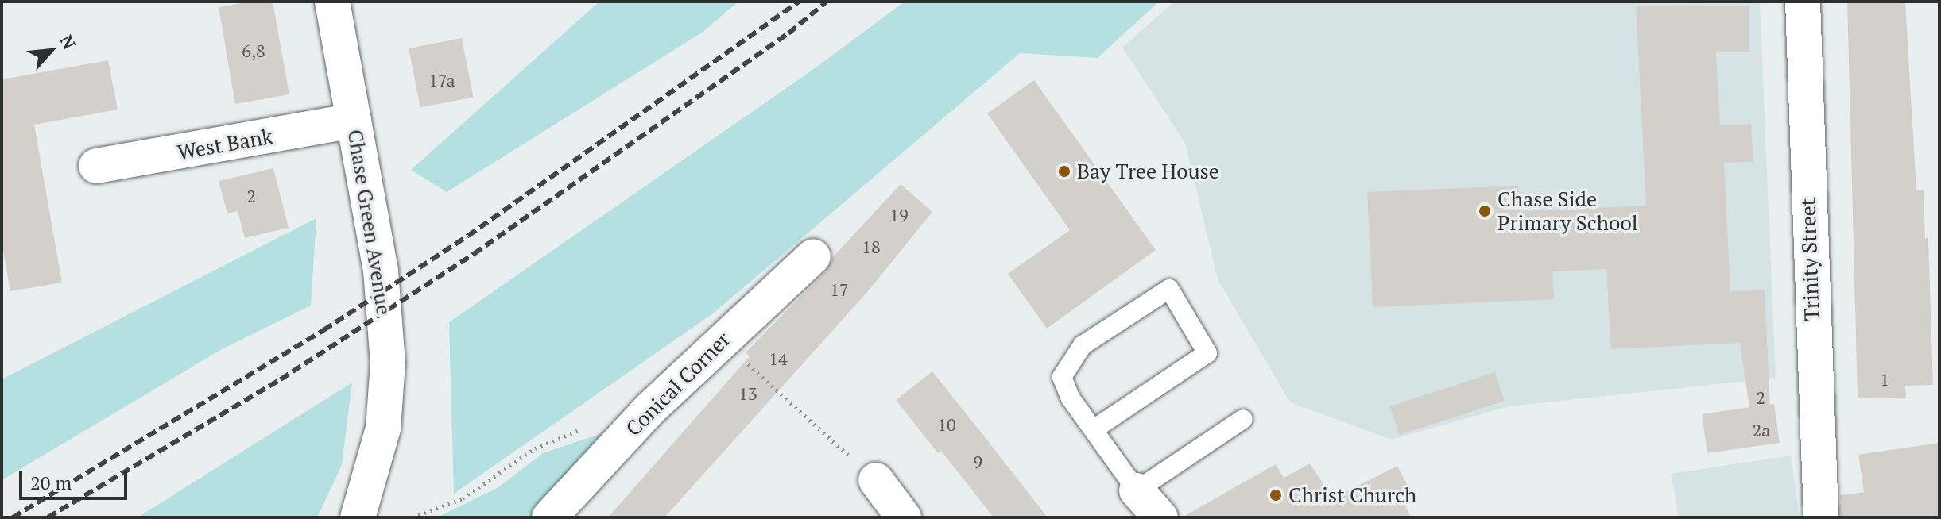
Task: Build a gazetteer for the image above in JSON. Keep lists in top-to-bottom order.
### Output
{
  "streets": {
    "street": [
      "West Bank",
      "Chase Green Avenue",
      "Trinity Street",
      "Conical Corner"
    ]
  },
  "crossings": [
    ["West Bank", "Chase Green Avenue"]
  ],
  "places": ["Bay Tree House", "Chase Side Primary School", "Christ Church"],
  "house_numbers": [
    "6,8",
    "17a",
    "2",
    "19",
    "18",
    "17",
    "14",
    "1",
    "13",
    "2",
    "10",
    "2a",
    "9"
  ],
  "scale_bar": "20 m",
  "north": "top right"
}
